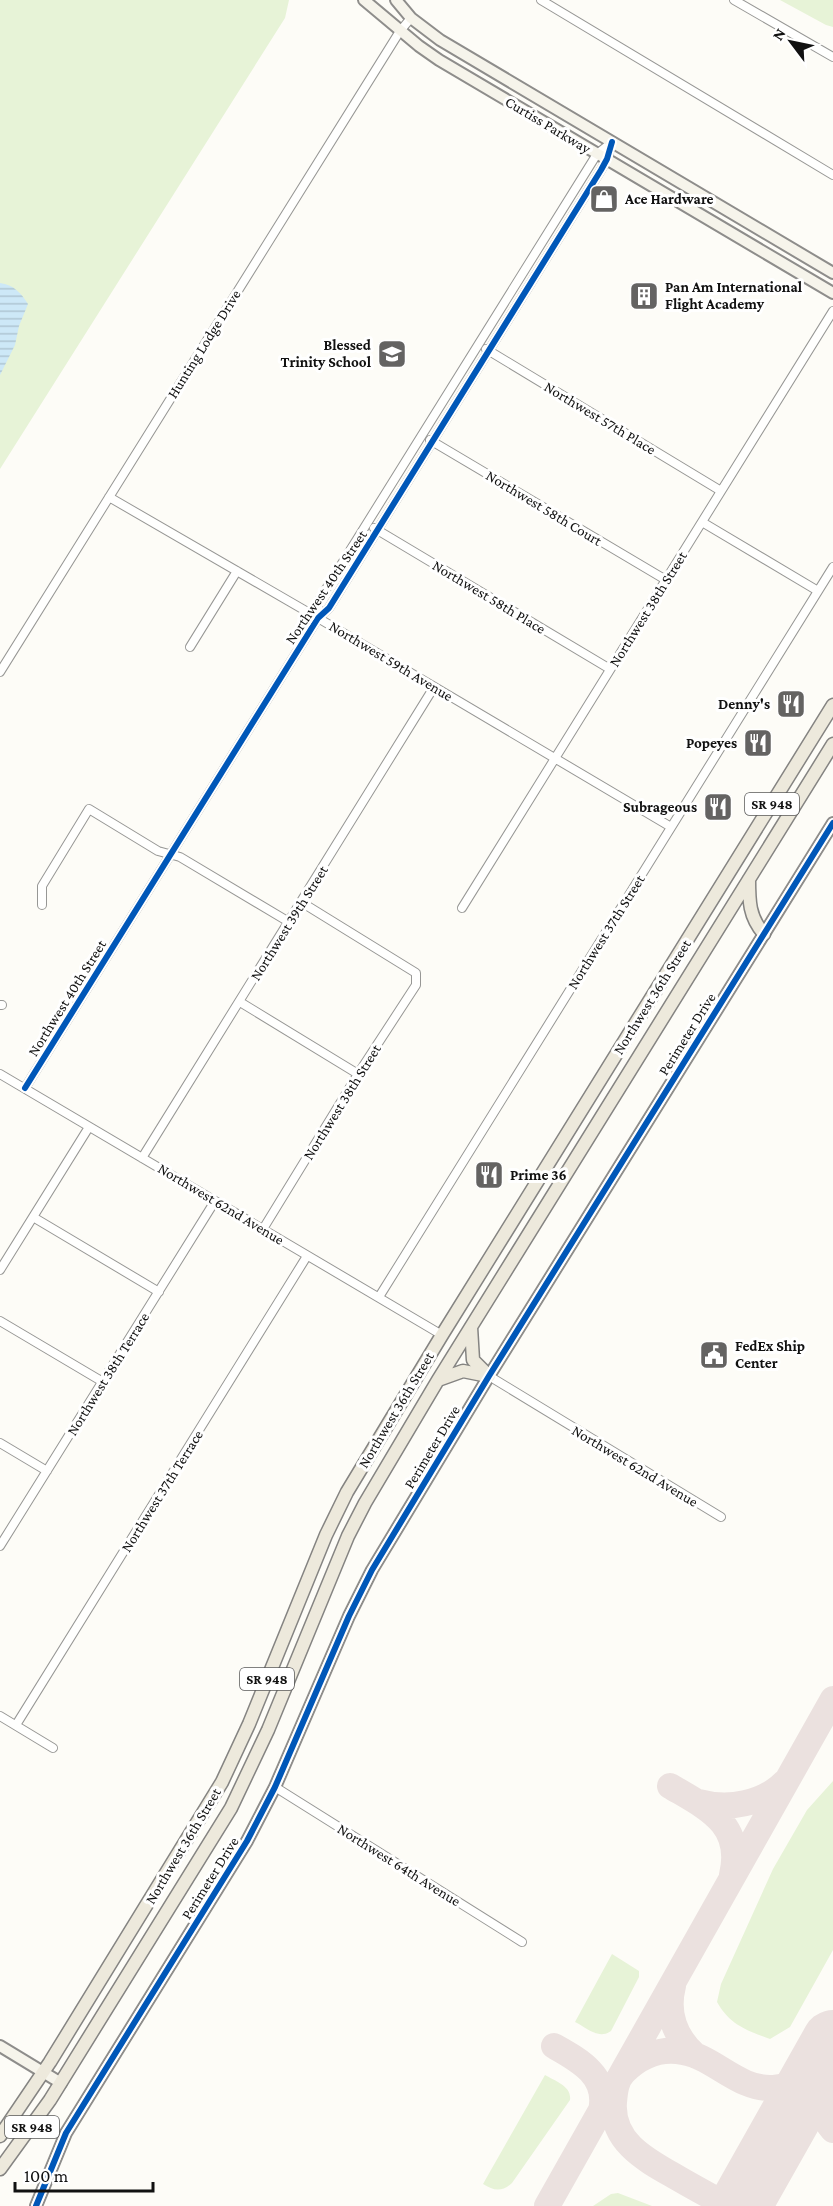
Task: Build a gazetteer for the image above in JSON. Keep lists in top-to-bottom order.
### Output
{
  "streets": {
    "main road": ["SR 948", "Northwest 36th Street"],
    "street": [
      "Curtiss Parkway",
      "Hunting Lodge Drive",
      "Northwest 57th Place",
      "Northwest 58th Court",
      "Northwest 40th Street",
      "Northwest 58th Place",
      "Northwest 38th Street",
      "Northwest 59th Avenue",
      "Northwest 39th Street",
      "Northwest 37th Street",
      "Perimeter Drive",
      "Northwest 62nd Avenue",
      "Northwest 38th Terrace",
      "Northwest 37th Terrace",
      "Northwest 64th Avenue"
    ]
  },
  "crossings": [
    ["Curtiss Parkway", "Hunting Lodge Drive"],
    ["Curtiss Parkway", "Northwest 40th Street"],
    ["Hunting Lodge Drive", "Northwest 59th Avenue"],
    ["Northwest 57th Place", "Northwest 40th Street"],
    ["Northwest 57th Place", "Northwest 38th Street"],
    ["Northwest 58th Court", "Northwest 40th Street"],
    ["Northwest 58th Court", "Northwest 38th Street"],
    ["Northwest 40th Street", "Northwest 58th Place"],
    ["Northwest 40th Street", "Northwest 59th Avenue"],
    ["Northwest 40th Street", "Northwest 62nd Avenue"],
    ["Northwest 58th Place", "Northwest 38th Street"],
    ["Northwest 38th Street", "Northwest 59th Avenue"],
    ["Northwest 38th Street", "Northwest 39th Street"],
    ["Northwest 38th Street", "Northwest 62nd Avenue"],
    ["Northwest 59th Avenue", "Northwest 39th Street"],
    ["Northwest 59th Avenue", "Northwest 37th Street"],
    ["Northwest 39th Street", "Northwest 62nd Avenue"],
    ["Northwest 37th Street", "Northwest 62nd Avenue"],
    ["Northwest 36th Street", "Northwest 62nd Avenue"],
    ["Perimeter Drive", "Northwest 62nd Avenue"],
    ["Perimeter Drive", "Northwest 64th Avenue"],
    ["Northwest 62nd Avenue", "Northwest 38th Terrace"],
    ["Northwest 62nd Avenue", "Northwest 37th Terrace"]
  ],
  "places": {
    "shop": ["Ace Hardware"],
    "building": ["Pan Am International Flight Academy"],
    "school or university": ["Blessed Trinity School"],
    "restaurant": [
      "Denny's",
      "Popeyes",
      "Subrageous",
      "Prime 36"
    ],
    "public building": ["FedEx Ship Center"]
  },
  "scale_bar": "100 m",
  "north": "top left"
}
